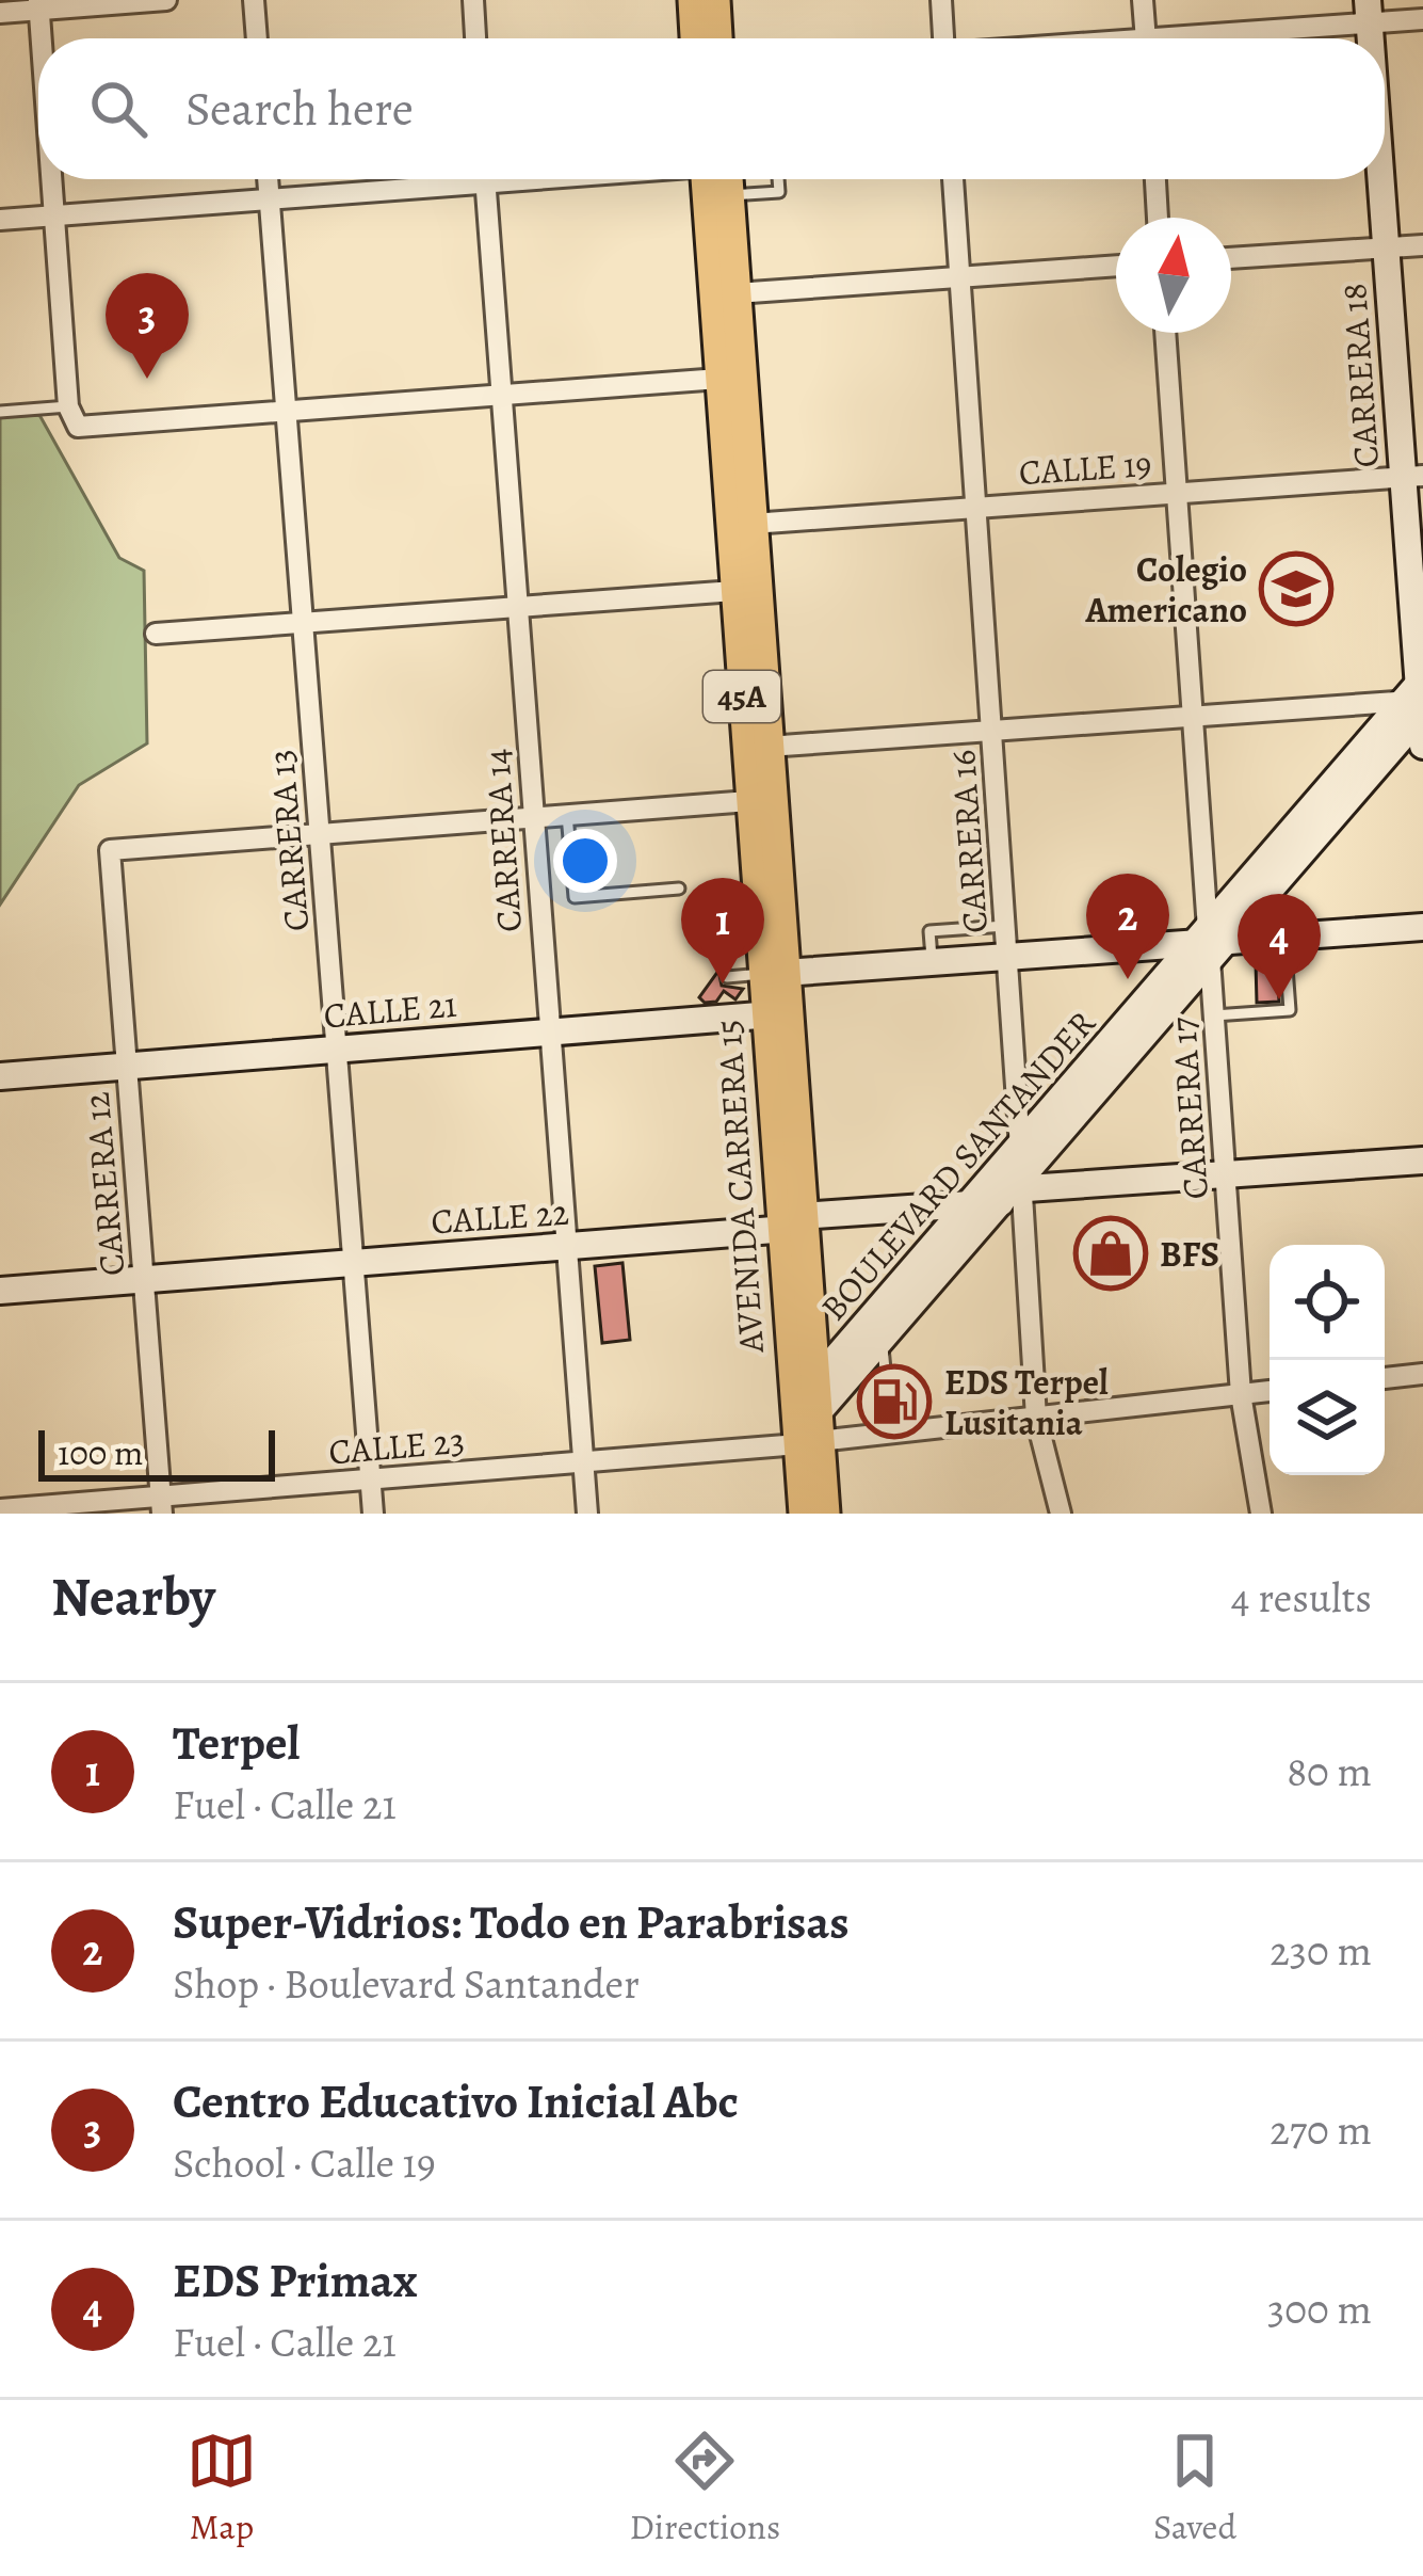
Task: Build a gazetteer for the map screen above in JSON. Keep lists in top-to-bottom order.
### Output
{
  "streets": {
    "main road": ["45A", "AVENIDA CARRERA 15"],
    "street": [
      "CARRERA 18",
      "CALLE 19",
      "CARRERA 13",
      "CARRERA 14",
      "CARRERA 16",
      "CALLE 21",
      "CARRERA 17",
      "BOULEVARD SANTANDER",
      "CARRERA 12",
      "CALLE 22",
      "CALLE 23"
    ]
  },
  "crossings": [
    ["CARRERA 18", "CALLE 19"],
    ["CARRERA 18", "BOULEVARD SANTANDER"],
    ["CALLE 19", "CARRERA 16"],
    ["CALLE 19", "CARRERA 17"],
    ["CALLE 19", "AVENIDA CARRERA 15"],
    ["CARRERA 13", "CALLE 21"],
    ["CARRERA 13", "CARRERA 12"],
    ["CARRERA 13", "CALLE 22"],
    ["CARRERA 13", "CALLE 23"],
    ["CARRERA 14", "CALLE 21"],
    ["CARRERA 14", "CALLE 22"],
    ["CARRERA 14", "CALLE 23"],
    ["CARRERA 16", "BOULEVARD SANTANDER"],
    ["CARRERA 16", "CALLE 22"],
    ["CARRERA 16", "CALLE 23"],
    ["CALLE 21", "CARRERA 12"],
    ["CALLE 21", "AVENIDA CARRERA 15"],
    ["CARRERA 17", "BOULEVARD SANTANDER"],
    ["CARRERA 17", "CALLE 22"],
    ["CARRERA 17", "CALLE 23"],
    ["BOULEVARD SANTANDER", "AVENIDA CARRERA 15"],
    ["BOULEVARD SANTANDER", "CALLE 22"],
    ["BOULEVARD SANTANDER", "CALLE 23"],
    ["CARRERA 12", "CALLE 22"],
    ["CARRERA 12", "CALLE 23"],
    ["AVENIDA CARRERA 15", "CALLE 22"],
    ["AVENIDA CARRERA 15", "CALLE 23"]
  ],
  "places": {
    "school or university": ["Colegio Americano"],
    "shop": ["BFS"],
    "fuel station": ["EDS Terpel Lusitania"]
  },
  "scale_bar": "100 m",
  "north": "top",
  "page": {
    "search": "Search here",
    "pins": [
      "3",
      "2",
      "1",
      "4"
    ],
    "scale": "100 m",
    "heading": ["Nearby", "4 results"],
    "list": [
      {
        "mark": "1",
        "name": "Terpel",
        "note": "Fuel · Calle 21",
        "value": "80 m"
      },
      {
        "mark": "2",
        "name": "Super-Vidrios: Todo en Parabrisas",
        "note": "Shop · Boulevard Santander",
        "value": "230 m"
      },
      {
        "mark": "3",
        "name": "Centro Educativo Inicial Abc",
        "note": "School · Calle 19",
        "value": "270 m"
      },
      {
        "mark": "4",
        "name": "EDS Primax",
        "note": "Fuel · Calle 21",
        "value": "300 m"
      }
    ],
    "nav": ["Map", "Directions", "Saved"]
  }
}
